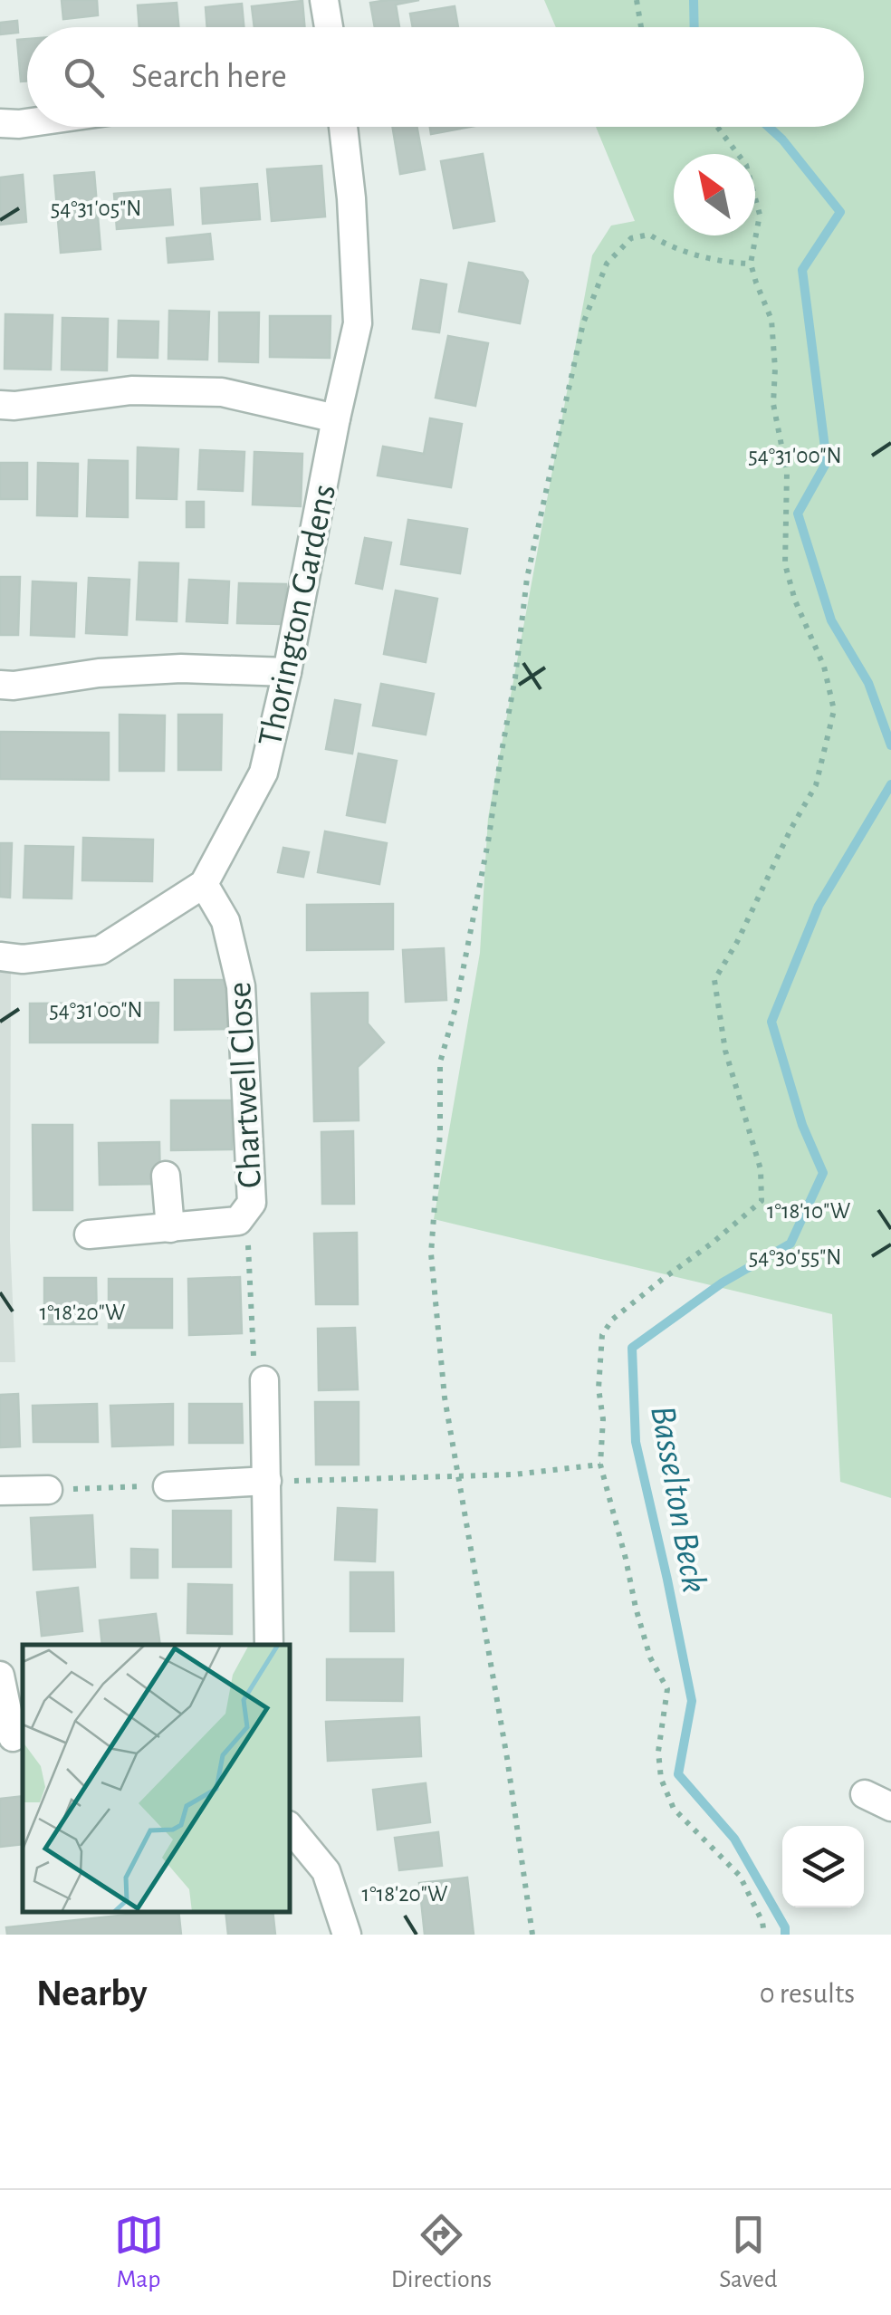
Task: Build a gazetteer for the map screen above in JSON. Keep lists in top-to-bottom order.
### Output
{
  "streets": {
    "street": ["Thorington Gardens", "Chartwell Close"]
  },
  "crossings": [
    ["Thorington Gardens", "Chartwell Close"]
  ],
  "water": ["Basselton Beck"],
  "north": "top left",
  "page": {
    "search": "Search here",
    "heading": ["Nearby", "0 results"],
    "nav": ["Map", "Directions", "Saved"]
  },
  "coordinates": [
    "54°31'05\"N",
    "54°31'00\"N",
    "1°18'10\"W",
    "54°30'55\"N",
    "1°18'20\"W"
  ]
}
